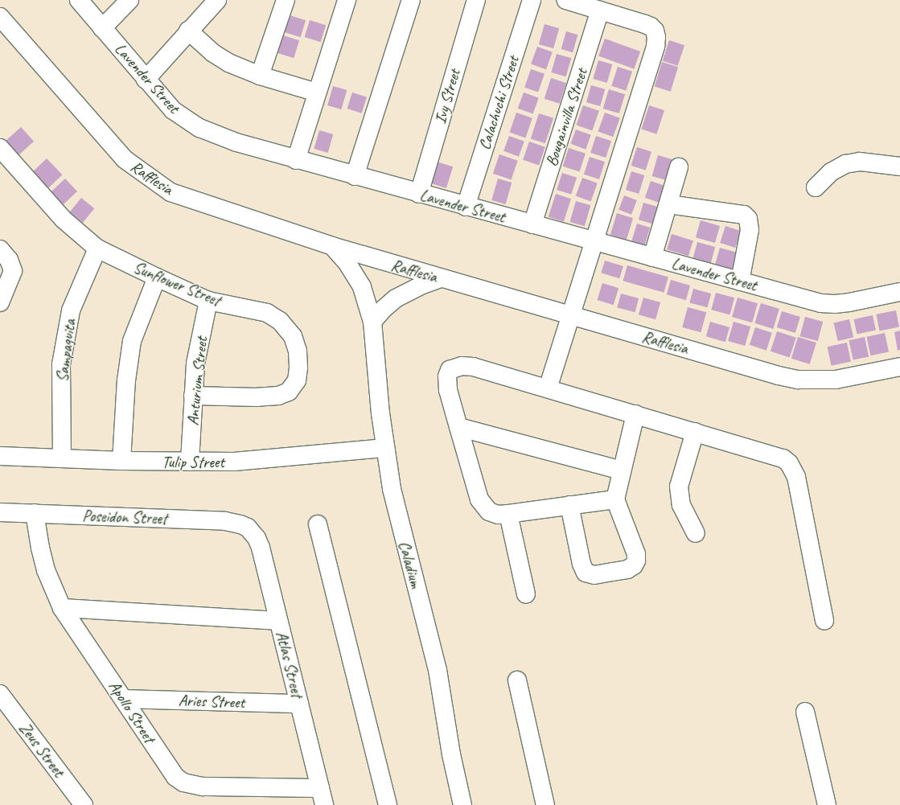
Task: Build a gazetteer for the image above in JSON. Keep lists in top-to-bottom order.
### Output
{
  "streets": {
    "street": [
      "Lavender Street",
      "Ivy Street",
      "Calachuchi Street",
      "Bougainvilla Street",
      "Rafflesia",
      "Sunflower Street",
      "Sampaguita",
      "Anturium Street",
      "Tulip Street",
      "Poseidon Street",
      "Caladium",
      "Atlas Street",
      "Aries Street",
      "Apollo Street",
      "Zeus Street"
    ]
  },
  "crossings": [
    ["Lavender Street", "Ivy Street"],
    ["Lavender Street", "Calachuchi Street"],
    ["Lavender Street", "Bougainvilla Street"],
    ["Rafflesia", "Caladium"],
    ["Sunflower Street", "Sampaguita"],
    ["Sunflower Street", "Anturium Street"],
    ["Sampaguita", "Tulip Street"],
    ["Anturium Street", "Tulip Street"],
    ["Tulip Street", "Caladium"],
    ["Poseidon Street", "Atlas Street"],
    ["Poseidon Street", "Apollo Street"],
    ["Atlas Street", "Aries Street"],
    ["Atlas Street", "Apollo Street"],
    ["Aries Street", "Apollo Street"]
  ]
}
